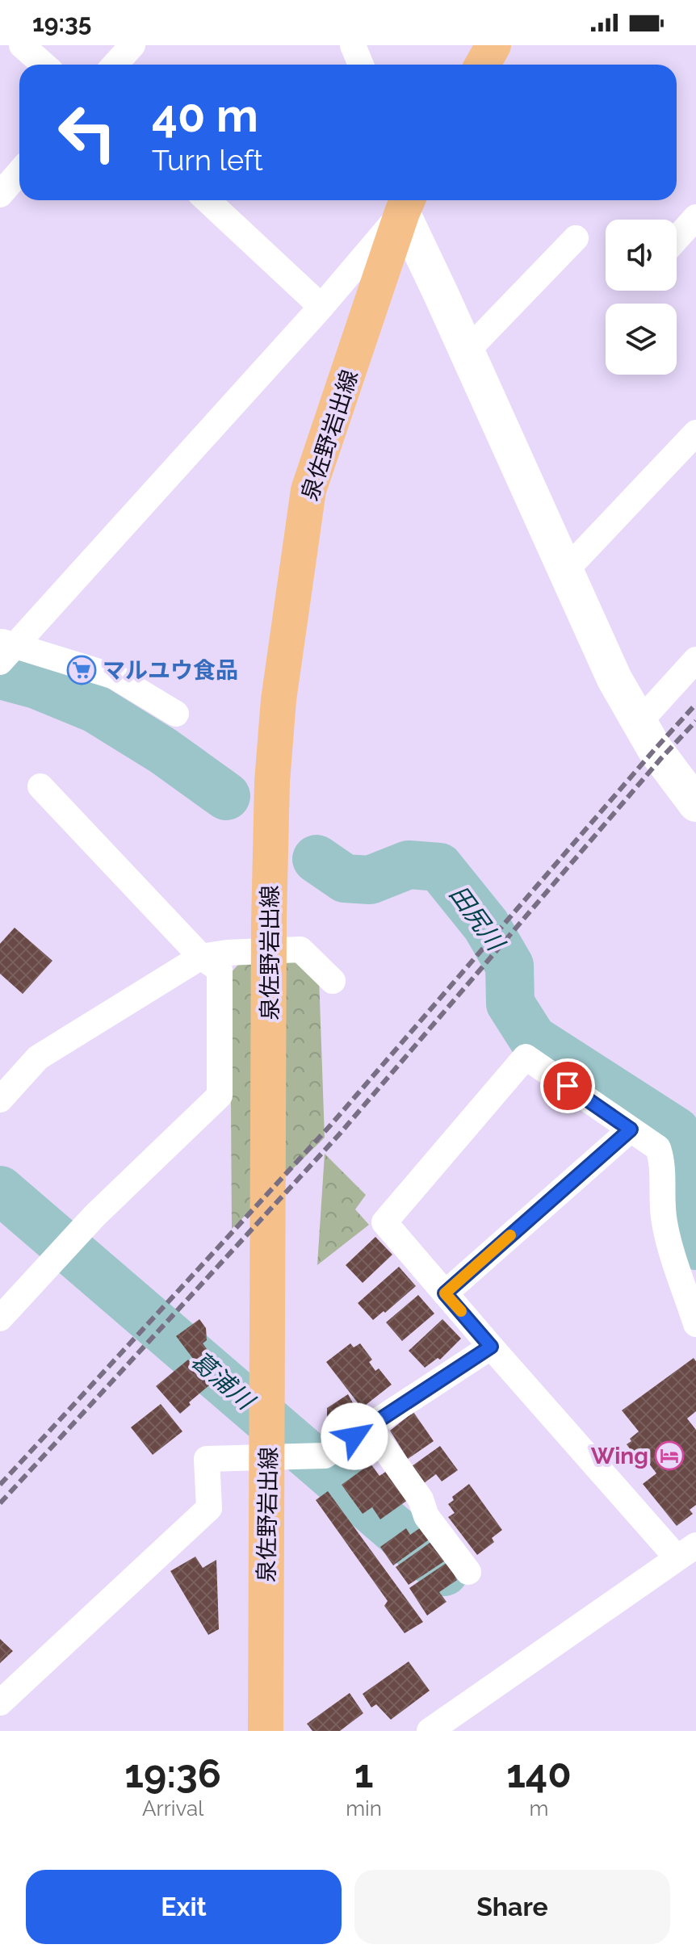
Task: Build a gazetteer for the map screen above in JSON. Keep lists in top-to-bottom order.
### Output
{
  "streets": {
    "main road": ["泉佐野岩出線"]
  },
  "water": ["田尻川", "葛浦川"],
  "places": {
    "supermarket": ["マルユウ食品"],
    "hotel": ["Wing"]
  },
  "page": {
    "status": "19:35",
    "turn": ["40 m", "Turn left"],
    "eta": [
      "19:36",
      "Arrival",
      "1",
      "min",
      "140",
      "m"
    ],
    "buttons": ["Exit", "Share"]
  }
}
